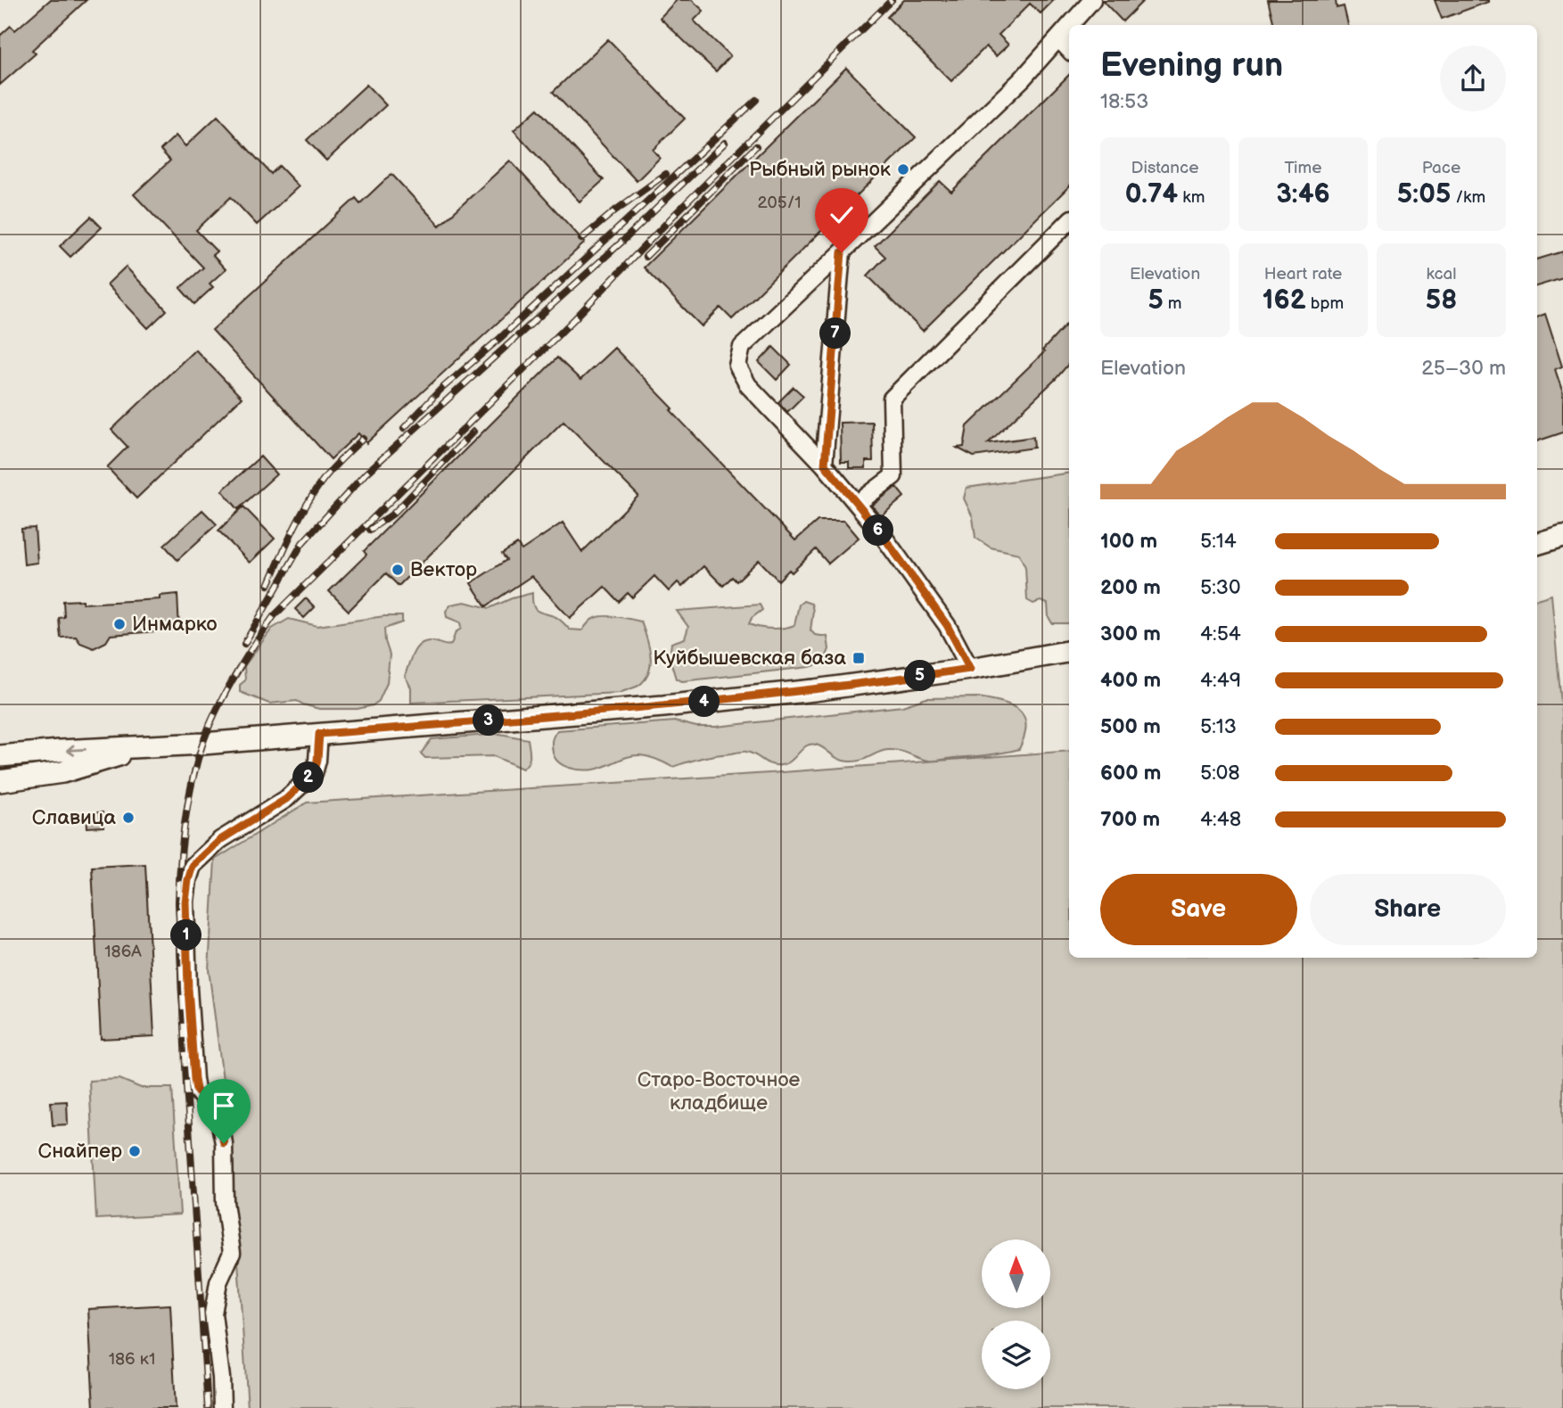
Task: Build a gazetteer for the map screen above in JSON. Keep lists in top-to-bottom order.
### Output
{
  "parks": ["Старо-Восточное кладбище"],
  "places": {
    "other": [
      "Рыбный рынок",
      "Вектор",
      "Инмарко",
      "Славица",
      "Снайпер"
    ],
    "transit": ["Куйбышевская база"]
  },
  "house_numbers": ["205/1", "186А", "186 к1"],
  "north": "top",
  "page": {
    "heading": ["Evening run", "18:53"],
    "stats": [
      ["Distance", "0.74 km"],
      ["Time", "3:46"],
      ["Pace", "5:05 /km"],
      ["Elevation", "5 m"],
      ["Heart rate", "162 bpm"],
      ["kcal", "58"]
    ],
    "pins": [
      "7",
      "6",
      "5",
      "4",
      "3",
      "2",
      "1"
    ],
    "chart": ["Elevation", "25–30 m"],
    "list": [
      {
        "name": "100 m",
        "note": "5:14"
      },
      {
        "name": "200 m",
        "note": "5:30"
      },
      {
        "name": "300 m",
        "note": "4:54"
      },
      {
        "name": "400 m",
        "note": "4:49"
      },
      {
        "name": "500 m",
        "note": "5:13"
      },
      {
        "name": "600 m",
        "note": "5:08"
      },
      {
        "name": "700 m",
        "note": "4:48"
      }
    ],
    "buttons": ["Save", "Share"]
  }
}
